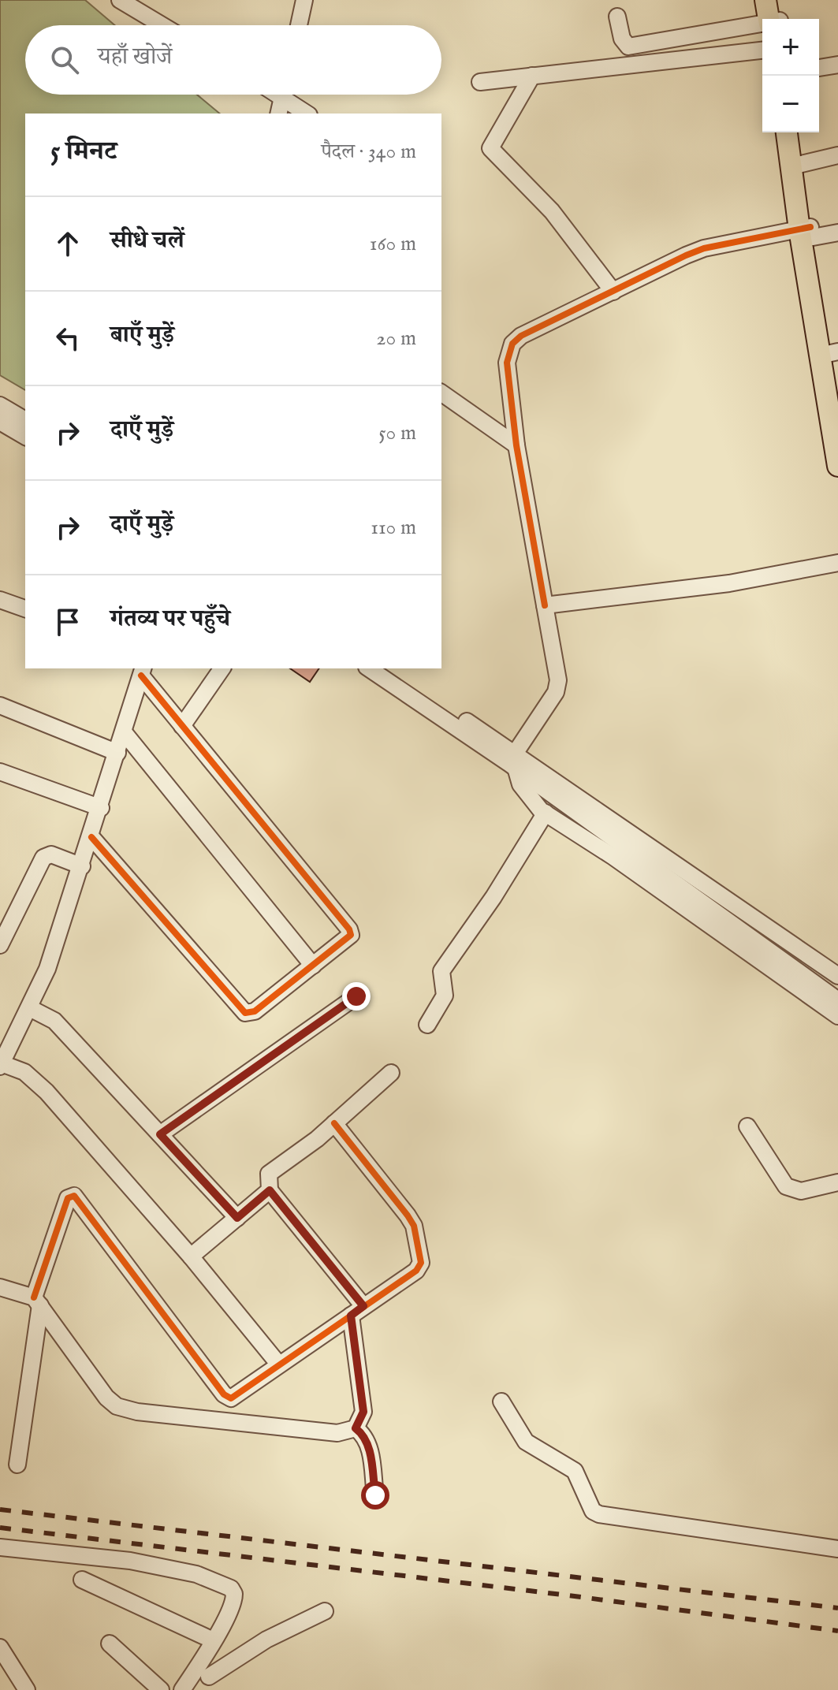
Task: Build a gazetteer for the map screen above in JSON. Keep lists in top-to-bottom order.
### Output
{
  "page": {
    "map_buttons": ["+", "−"],
    "search": "यहाँ खोजें",
    "heading": ["5 मिनट", "पैदल · 340 m"],
    "list": [
      ["सीधे चलें", "160 m"],
      ["बाएँ मुड़ें", "20 m"],
      ["दाएँ मुड़ें", "50 m"],
      ["दाएँ मुड़ें", "110 m"],
      "गंतव्य पर पहुँचे"
    ]
  }
}
